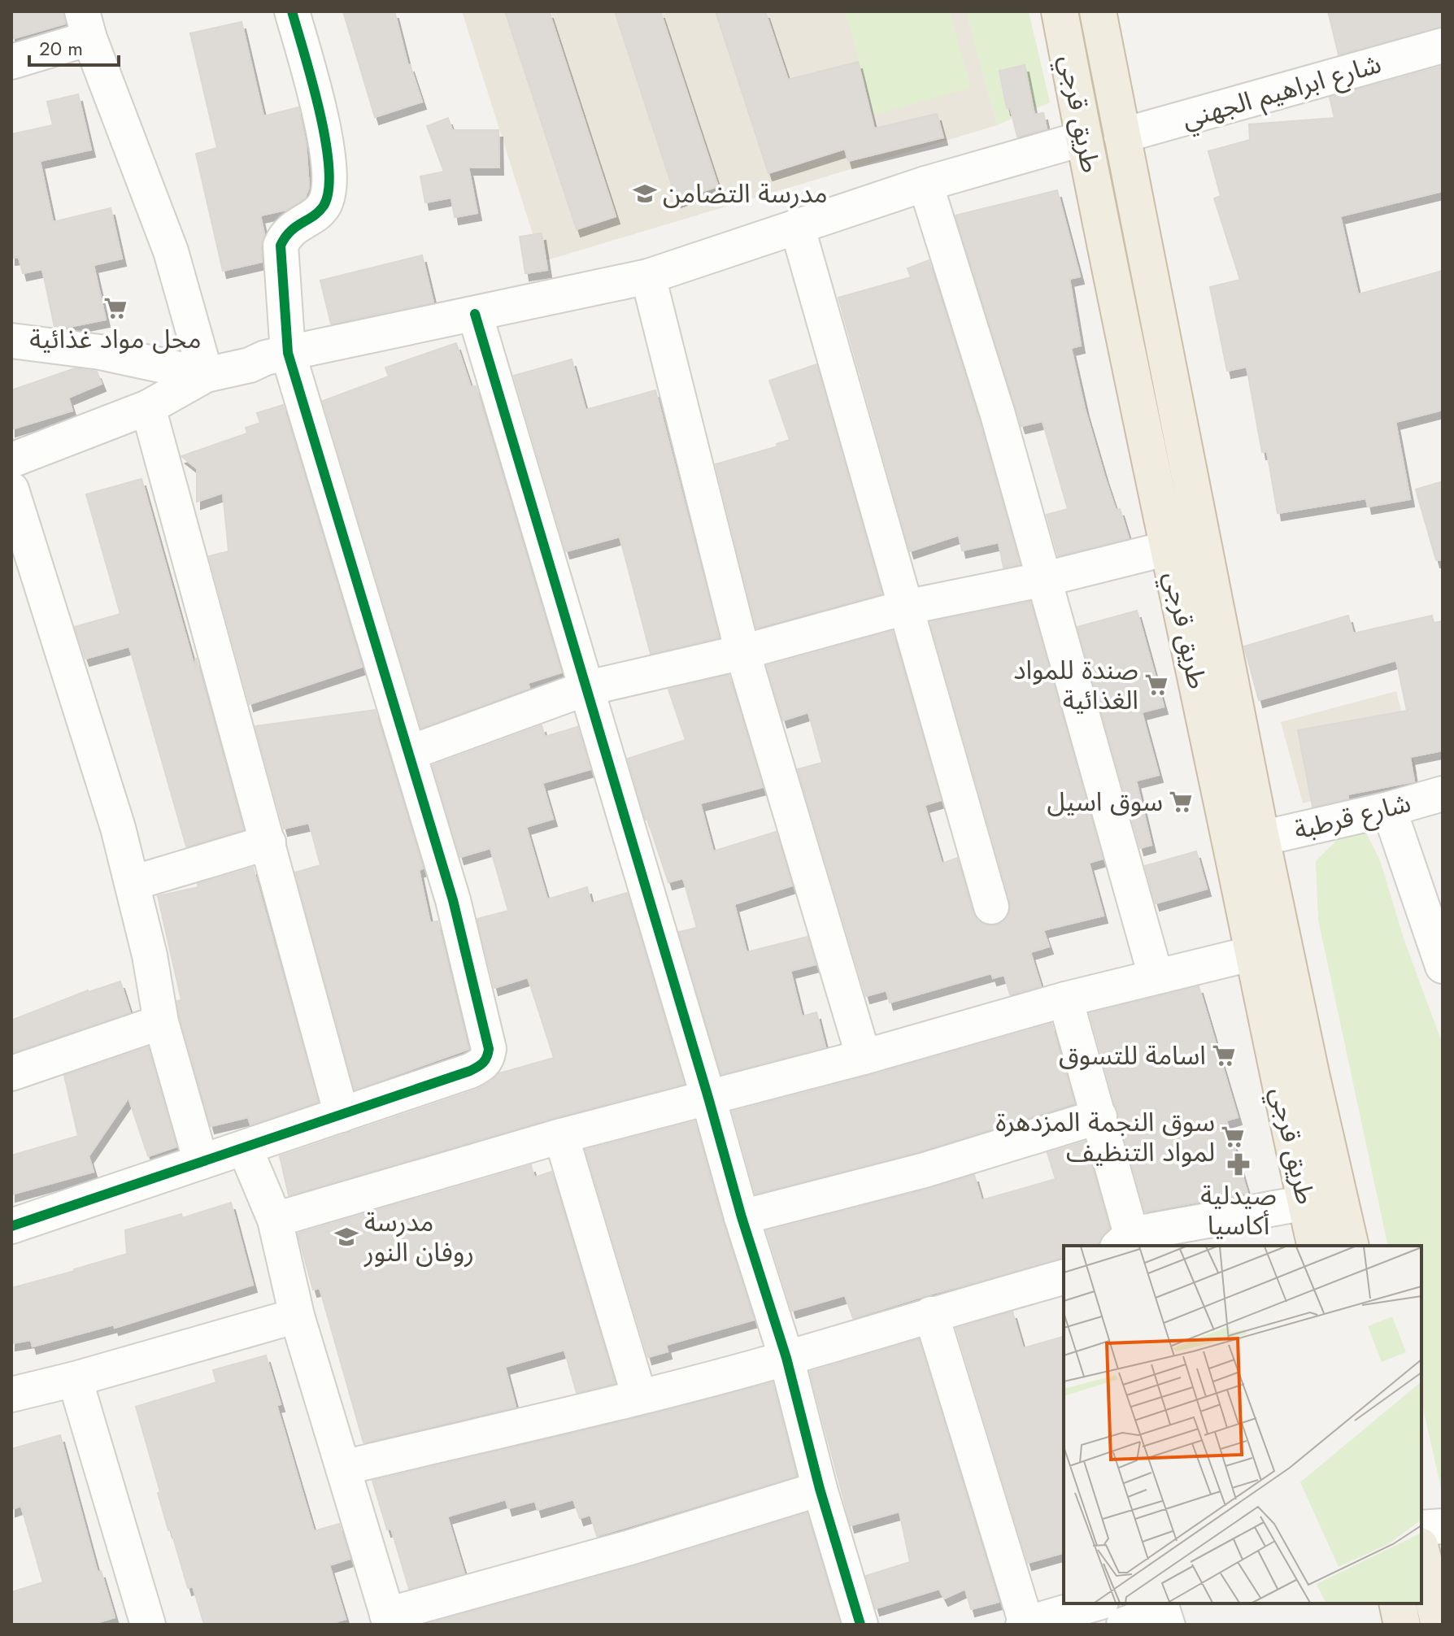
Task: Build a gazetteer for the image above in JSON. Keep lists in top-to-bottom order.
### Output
{
  "streets": {
    "highway": ["طريق قرجي"],
    "street": ["شارع ابراهيم الجهني", "شارع قرطبة"]
  },
  "crossings": [
    ["شارع ابراهيم الجهني", "طريق قرجي"],
    ["طريق قرجي", "شارع قرطبة"]
  ],
  "places": {
    "school or university": ["مدرسة التضامن", "مدرسة روفان النور"],
    "supermarket": [
      "محل مواد غذائية",
      "صندة للمواد الغذائية",
      "سوق اسيل",
      "اسامة للتسوق",
      "سوق النجمة المزدهرة لمواد التنظيف"
    ],
    "pharmacy": ["صيدلية أكاسيا"]
  },
  "scale_bar": "20 m"
}
